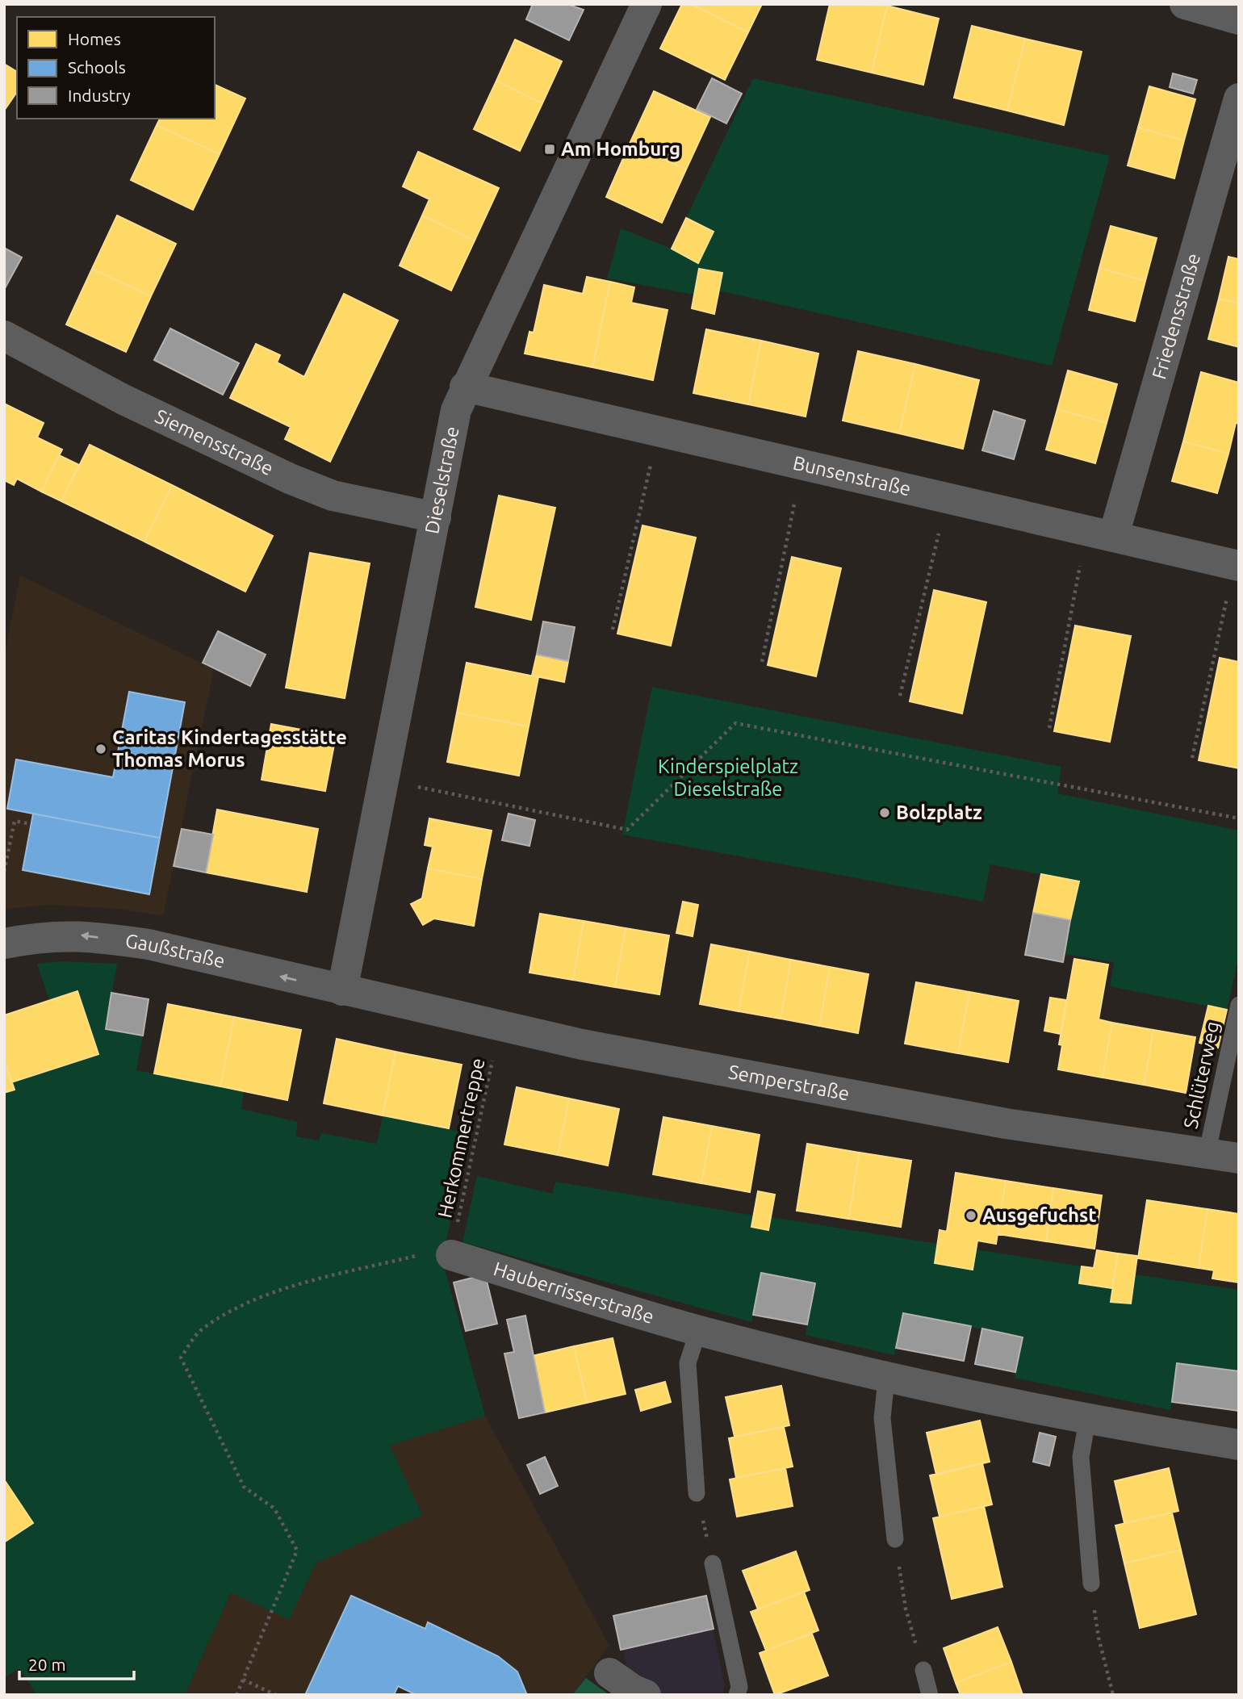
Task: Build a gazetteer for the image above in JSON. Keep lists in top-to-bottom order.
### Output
{
  "streets": {
    "street": [
      "Friedensstraße",
      "Siemensstraße",
      "Bunsenstraße",
      "Dieselstraße",
      "Gaußstraße",
      "Semperstraße",
      "Hauberrisserstraße"
    ],
    "lane": ["Schlüterweg"],
    "path": ["Herkommertreppe"]
  },
  "crossings": [
    ["Friedensstraße", "Bunsenstraße"],
    ["Siemensstraße", "Dieselstraße"],
    ["Bunsenstraße", "Dieselstraße"],
    ["Dieselstraße", "Gaußstraße"],
    ["Dieselstraße", "Semperstraße"],
    ["Gaußstraße", "Semperstraße"],
    ["Schlüterweg", "Semperstraße"],
    ["Semperstraße", "Herkommertreppe"],
    ["Herkommertreppe", "Hauberrisserstraße"]
  ],
  "one_way": ["Gaußstraße"],
  "parks": ["Kinderspielplatz Dieselstraße"],
  "places": {
    "transit": ["Am Homburg"],
    "other": ["Caritas Kindertagesstätte Thomas Morus", "Bolzplatz", "Ausgefuchst"]
  },
  "legend": ["Homes", "Schools", "Industry"],
  "scale_bar": "20 m"
}
